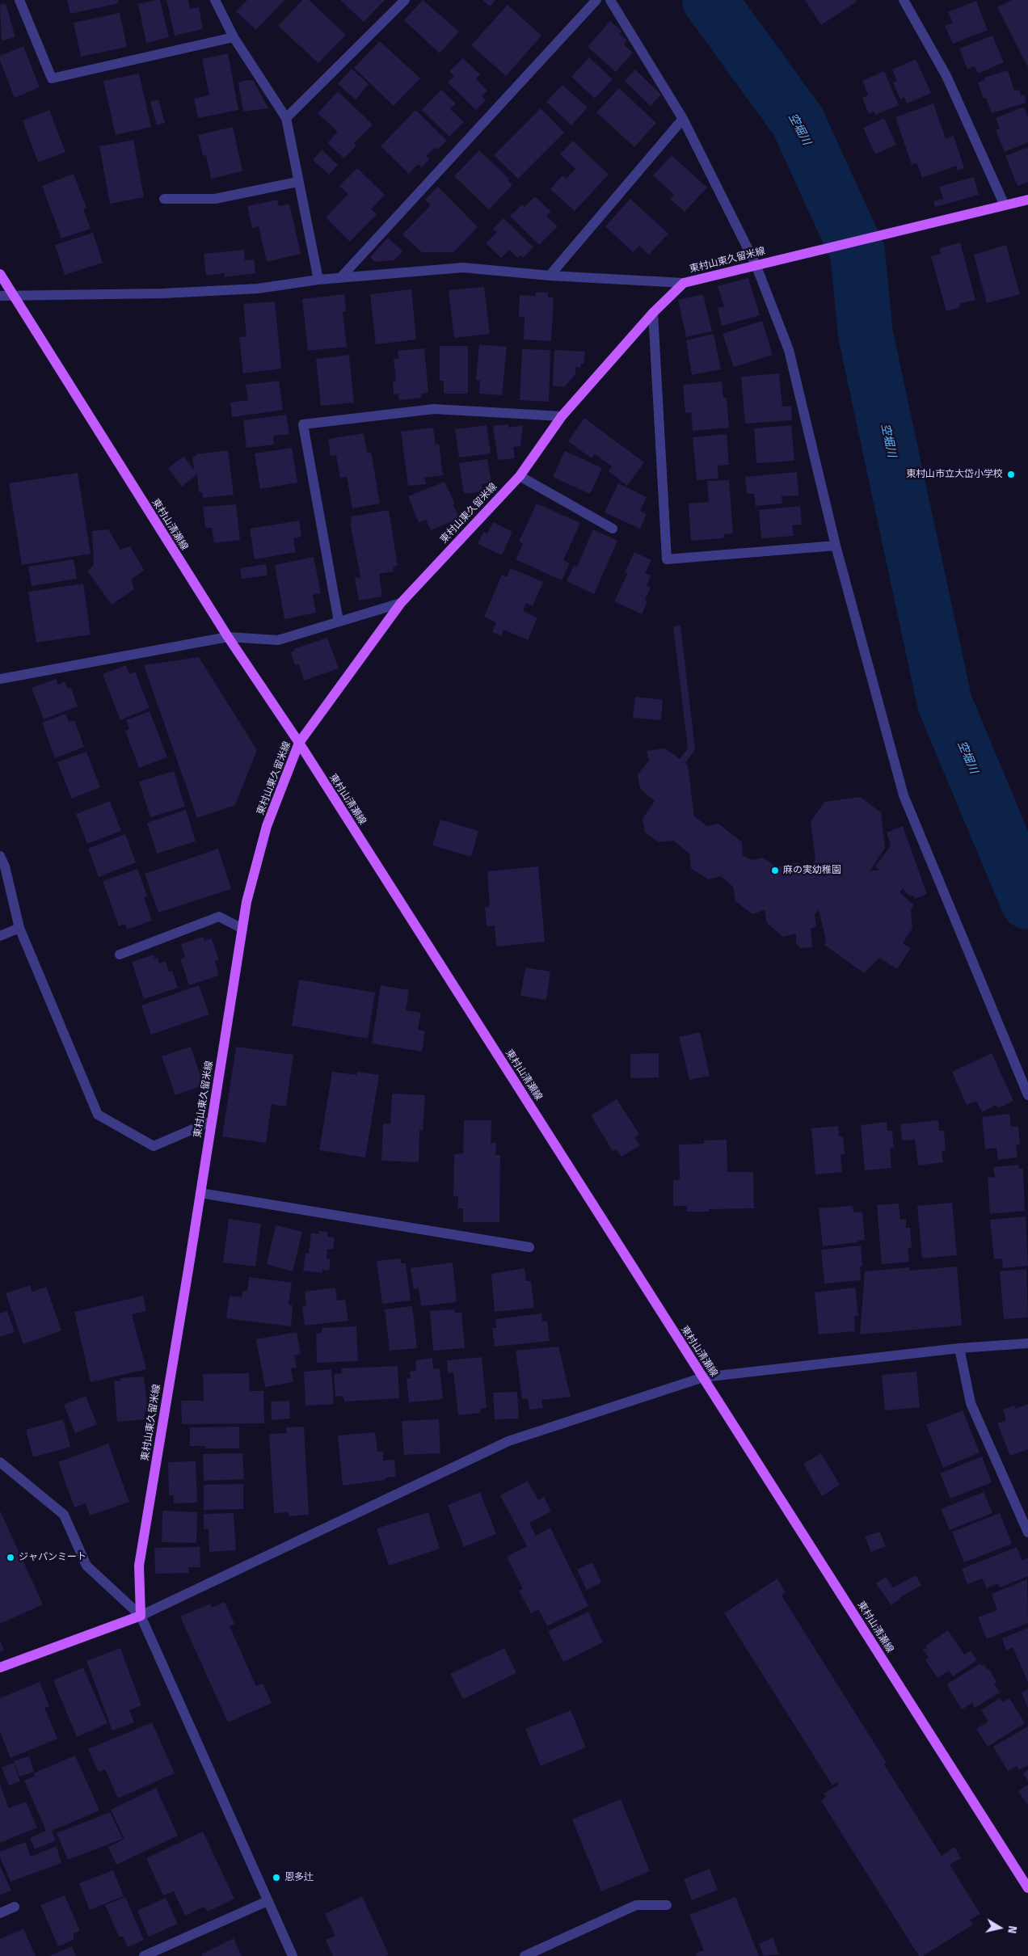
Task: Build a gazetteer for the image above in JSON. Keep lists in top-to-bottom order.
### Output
{
  "streets": {
    "main road": ["東村山東久留米線", "東村山清瀬線"]
  },
  "crossings": [
    ["東村山東久留米線", "東村山清瀬線"]
  ],
  "water": ["空堀川"],
  "places": [
    "東村山市立大岱小学校",
    "麻の実幼稚園",
    "ジャパンミート",
    "恩多辻"
  ],
  "north": "right"
}
